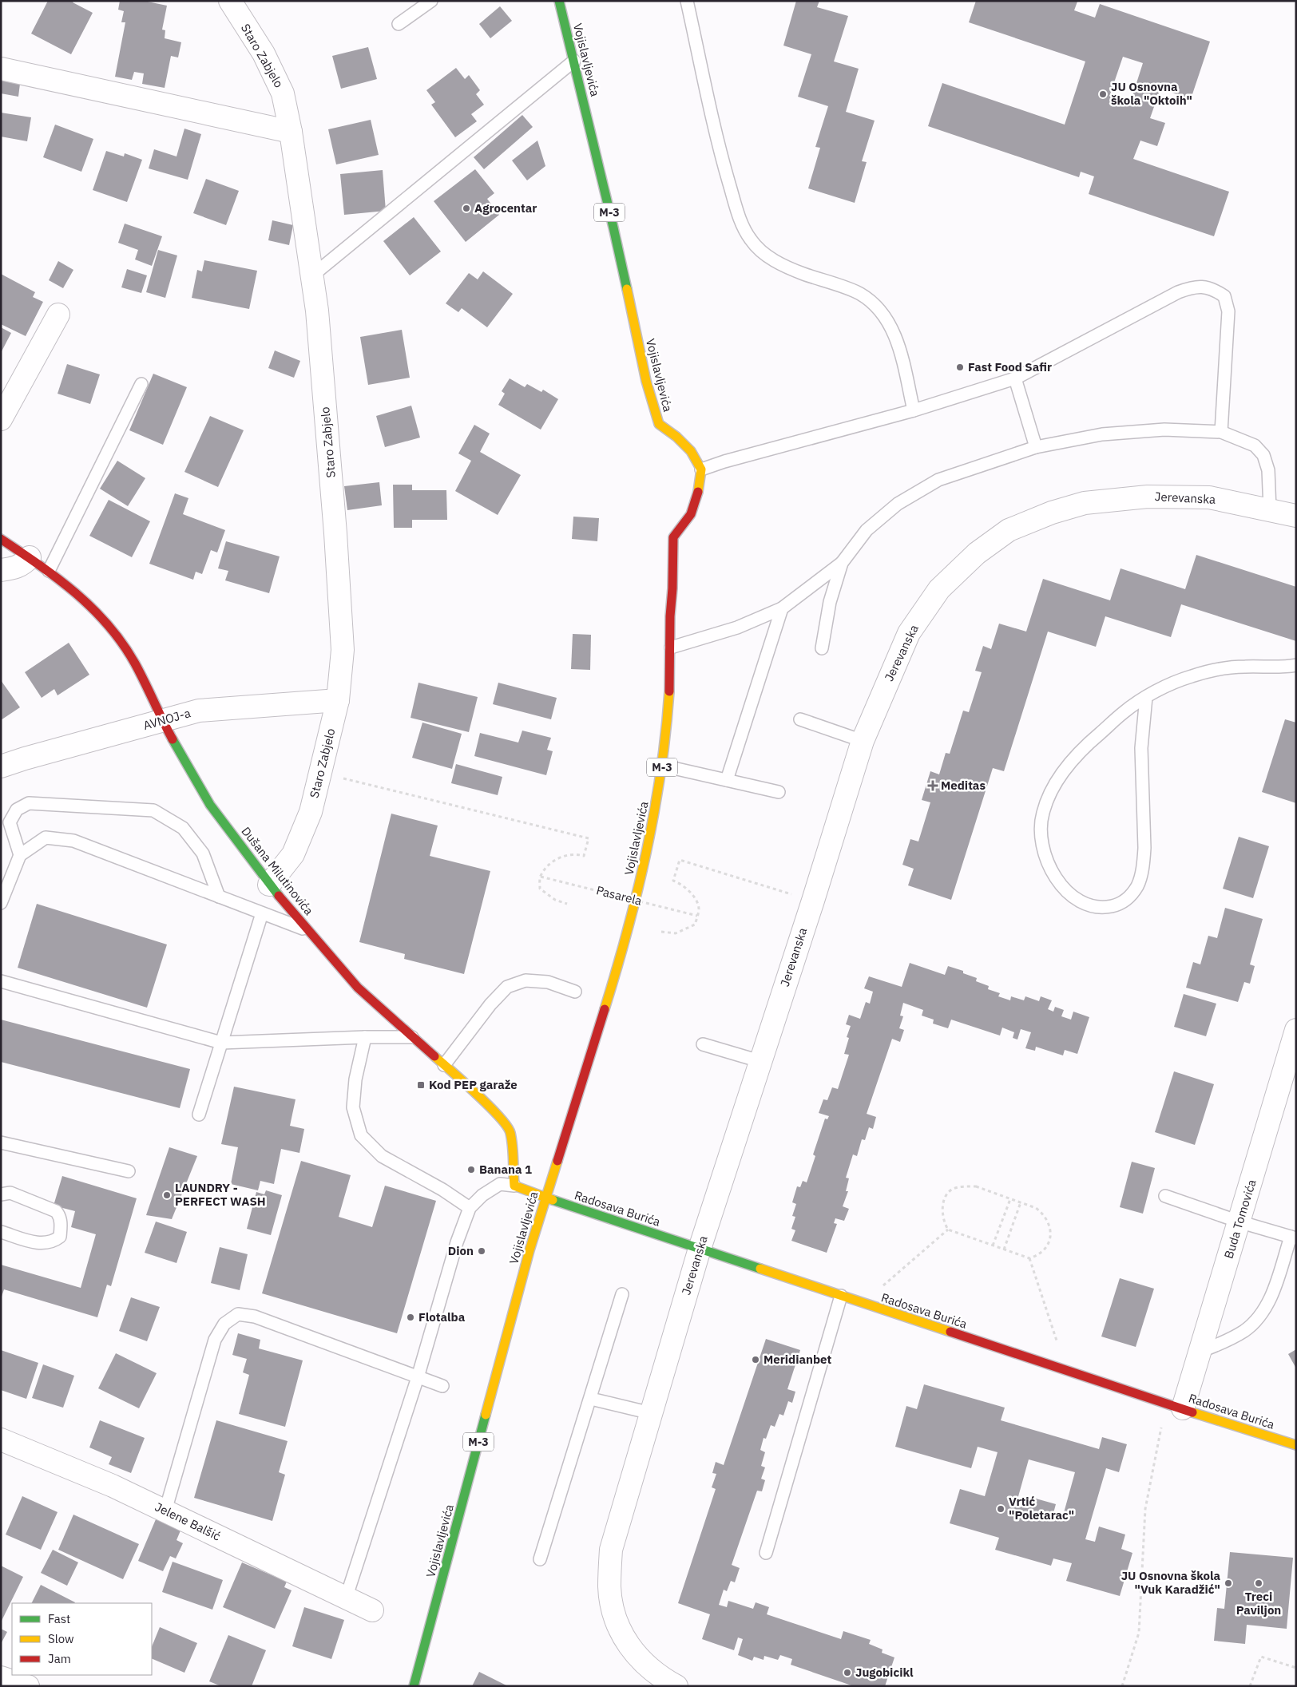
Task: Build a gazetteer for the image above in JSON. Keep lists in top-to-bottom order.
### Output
{
  "streets": {
    "main road": [
      "Vojislavljevića",
      "M-3",
      "Dušana Milutinovića",
      "Radosava Burića"
    ],
    "street": [
      "Staro Zabjelo",
      "Jerevanska",
      "AVNOJ-a",
      "Buda Tomovića",
      "Jelene Balšić"
    ],
    "path": ["Pasarela"]
  },
  "crossings": [
    ["Staro Zabjelo", "AVNOJ-a"],
    ["Staro Zabjelo", "Dušana Milutinovića"],
    ["Vojislavljevića", "Radosava Burića"],
    ["Jerevanska", "Radosava Burića"],
    ["AVNOJ-a", "Dušana Milutinovića"],
    ["Radosava Burića", "Buda Tomovića"]
  ],
  "places": {
    "other": [
      "JU Osnovna škola \"Oktoih\"",
      "Agrocentar",
      "Fast Food Safir",
      "Banana 1",
      "LAUNDRY - PERFECT WASH",
      "Dion",
      "Flotalba",
      "Meridianbet",
      "Vrtić \"Poletarac\"",
      "JU Osnovna škola \"Vuk Karadžić\"",
      "Treci Paviljon",
      "Jugobicikl"
    ],
    "health": ["Meditas"],
    "transit": ["Kod PEP garaže"]
  },
  "legend": ["Fast", "Slow", "Jam"]
}
